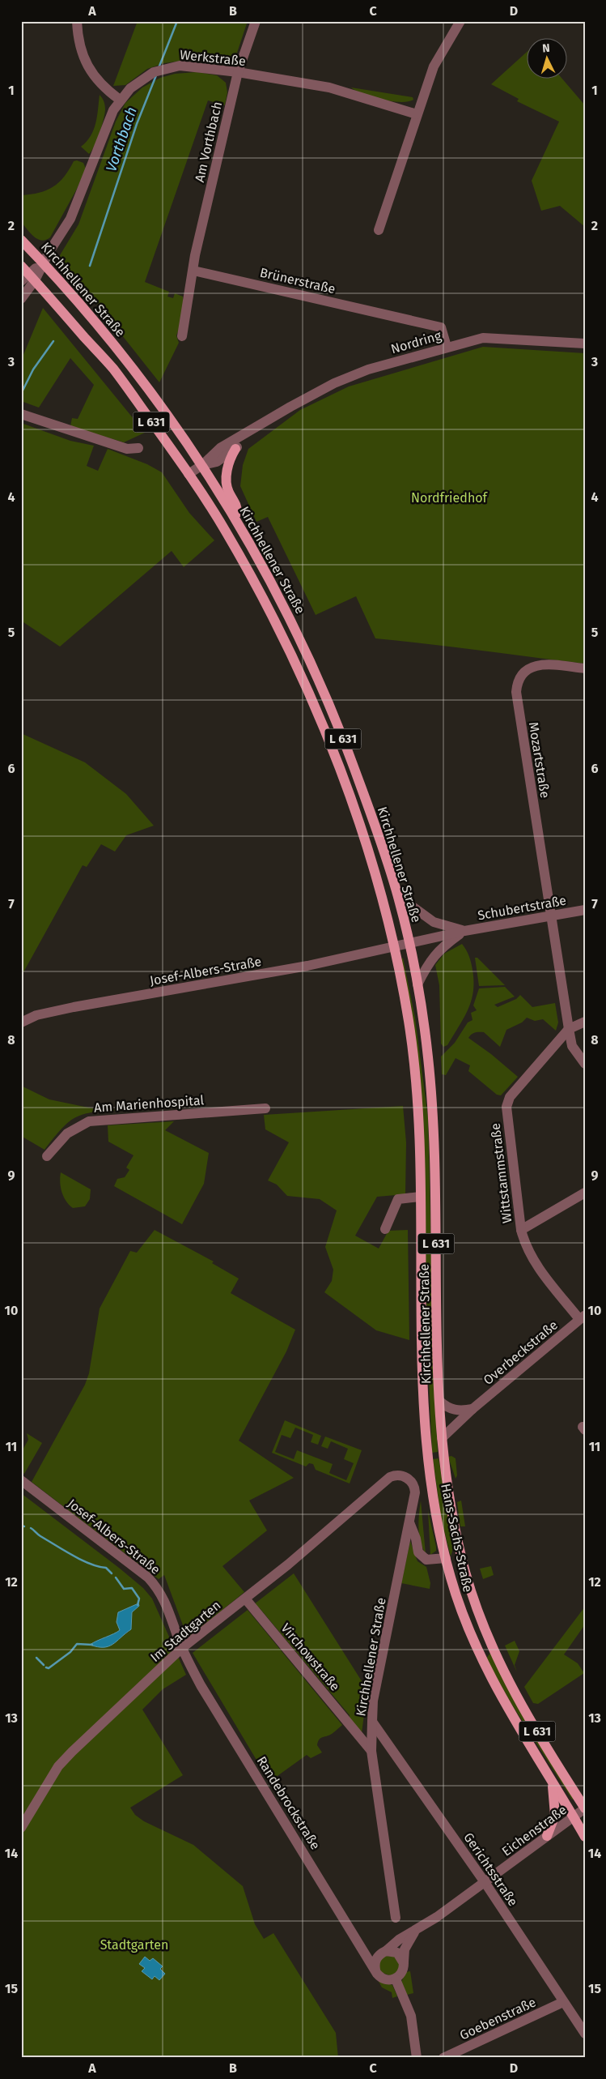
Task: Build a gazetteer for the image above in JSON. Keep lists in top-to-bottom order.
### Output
{
  "streets": {
    "main road": ["Kirchhellener Straße", "L 631", "Hans-Sachs-Straße"],
    "street": [
      "Werkstraße",
      "Am Vorthbach",
      "Brünerstraße",
      "Nordring",
      "Mozartstraße",
      "Schubertstraße",
      "Josef-Albers-Straße",
      "Am Marienhospital",
      "Wittstammstraße",
      "Overbeckstraße",
      "Im Stadtgarten",
      "Virchowstraße",
      "Randebrockstraße",
      "Eichenstraße",
      "Gerichtsstraße",
      "Goebenstraße"
    ]
  },
  "crossings": [
    ["Werkstraße", "Am Vorthbach"],
    ["Werkstraße", "Kirchhellener Straße"],
    ["Am Vorthbach", "Brünerstraße"],
    ["Brünerstraße", "Nordring"],
    ["Kirchhellener Straße", "Nordring"],
    ["Kirchhellener Straße", "Schubertstraße"],
    ["Kirchhellener Straße", "Josef-Albers-Straße"],
    ["Kirchhellener Straße", "Overbeckstraße"],
    ["Kirchhellener Straße", "Hans-Sachs-Straße"],
    ["Kirchhellener Straße", "Im Stadtgarten"],
    ["Kirchhellener Straße", "Virchowstraße"],
    ["Kirchhellener Straße", "Gerichtsstraße"],
    ["Mozartstraße", "Schubertstraße"],
    ["Mozartstraße", "Wittstammstraße"],
    ["Josef-Albers-Straße", "Im Stadtgarten"],
    ["Josef-Albers-Straße", "Randebrockstraße"],
    ["Wittstammstraße", "Overbeckstraße"],
    ["Overbeckstraße", "Hans-Sachs-Straße"],
    ["Hans-Sachs-Straße", "Eichenstraße"],
    ["Im Stadtgarten", "Virchowstraße"],
    ["Im Stadtgarten", "Randebrockstraße"],
    ["Randebrockstraße", "Eichenstraße"],
    ["Eichenstraße", "Gerichtsstraße"],
    ["Gerichtsstraße", "Goebenstraße"]
  ],
  "water": ["Vorthbach"],
  "parks": ["Nordfriedhof", "Stadtgarten"],
  "north": "top",
  "grid": {
    "columns": [
      "A",
      "B",
      "C",
      "D"
    ],
    "rows": [
      "1",
      "2",
      "3",
      "4",
      "5",
      "6",
      "7",
      "8",
      "9",
      "10",
      "11",
      "12",
      "13",
      "14",
      "15"
    ]
  }
}
